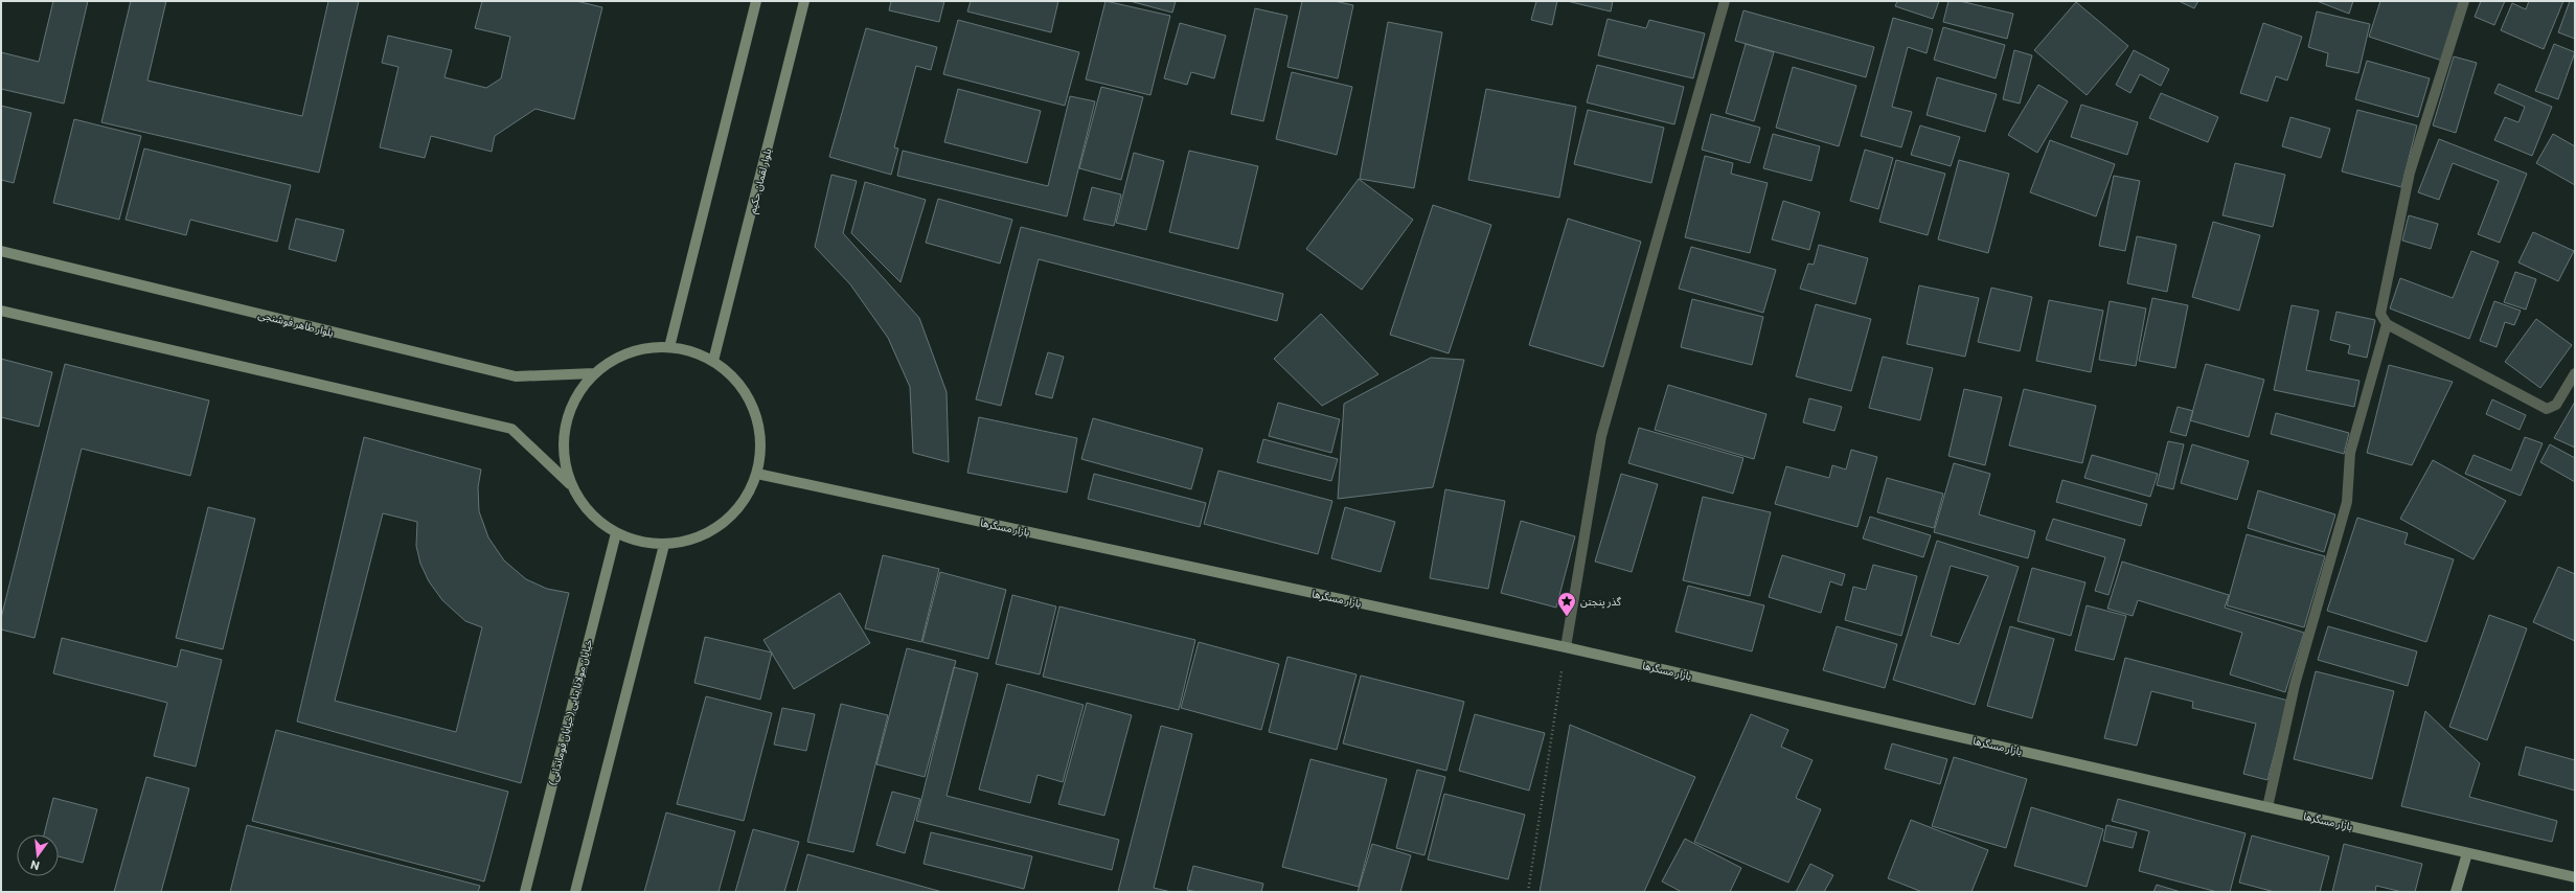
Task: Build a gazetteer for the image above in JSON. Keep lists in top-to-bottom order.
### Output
{
  "streets": {
    "street": [
      "بلوار لقمان حکیم",
      "بلوار طاهر فوشنجی",
      "بازار مسگرها",
      "خیابان مولانا بنایی (خیابان قوماندانی)"
    ]
  },
  "places": {
    "place": ["گذر پنجتن"]
  },
  "north": "bottom"
}
